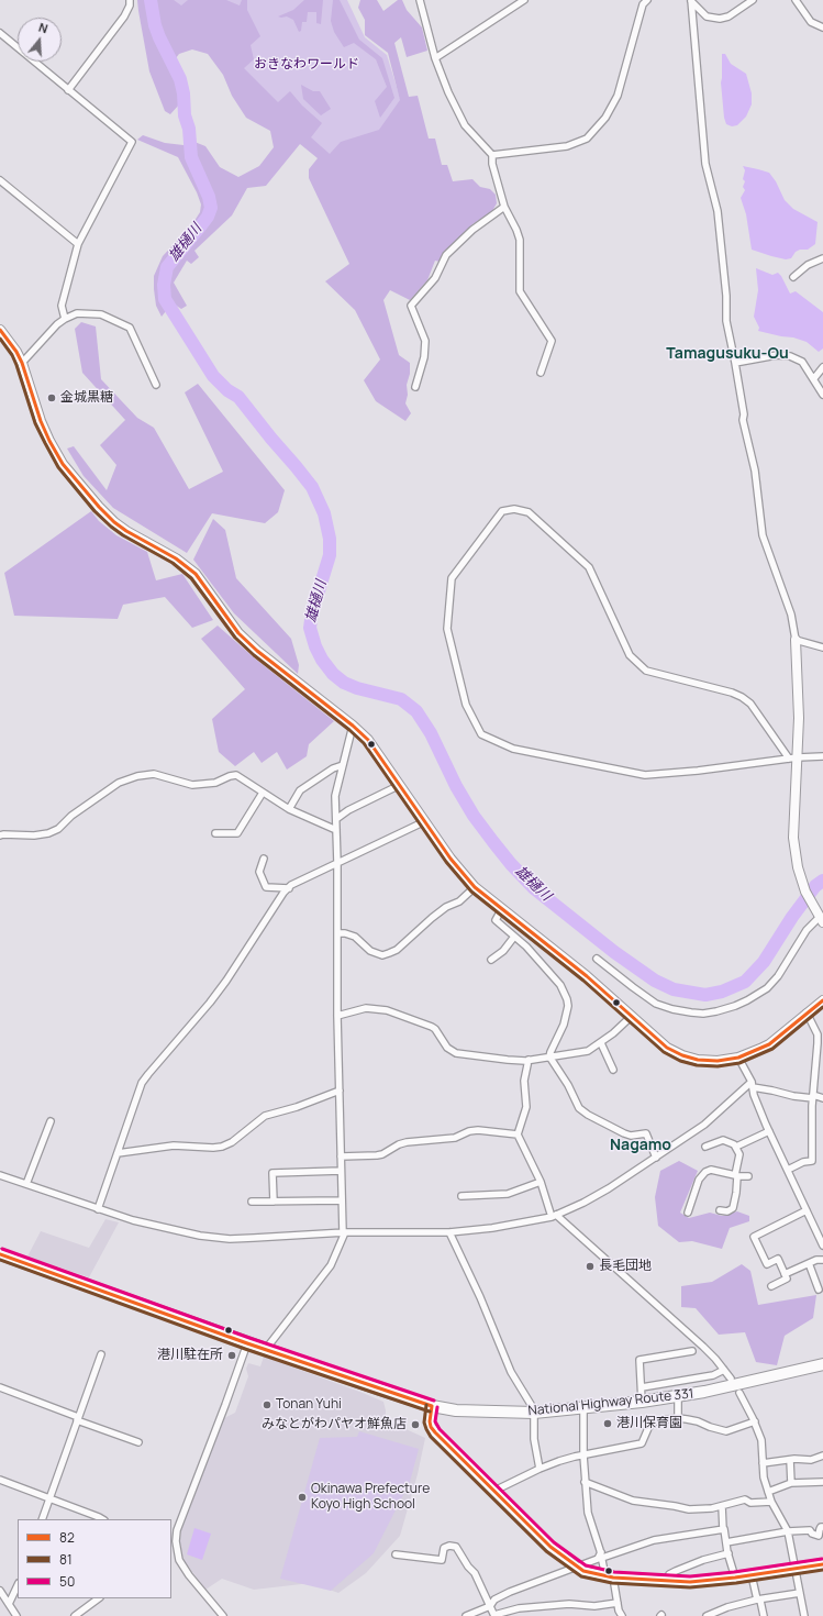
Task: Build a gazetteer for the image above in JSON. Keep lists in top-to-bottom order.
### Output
{
  "streets": {
    "highway": ["National Highway Route 331"]
  },
  "districts": ["Tamagusuku-Ou", "Nagamo"],
  "water": ["雄樋川"],
  "parks": ["おきなわワールド"],
  "places": [
    "金城黒糖",
    "長毛団地",
    "港川駐在所",
    "Tonan Yuhi",
    "港川保育園",
    "みなとがわパヤオ鮮魚店",
    "Okinawa Prefecture Koyo High School"
  ],
  "lines": ["transit line 82", "transit line 81", "transit line 50"],
  "legend": ["82", "81", "50"],
  "north": "top"
}
